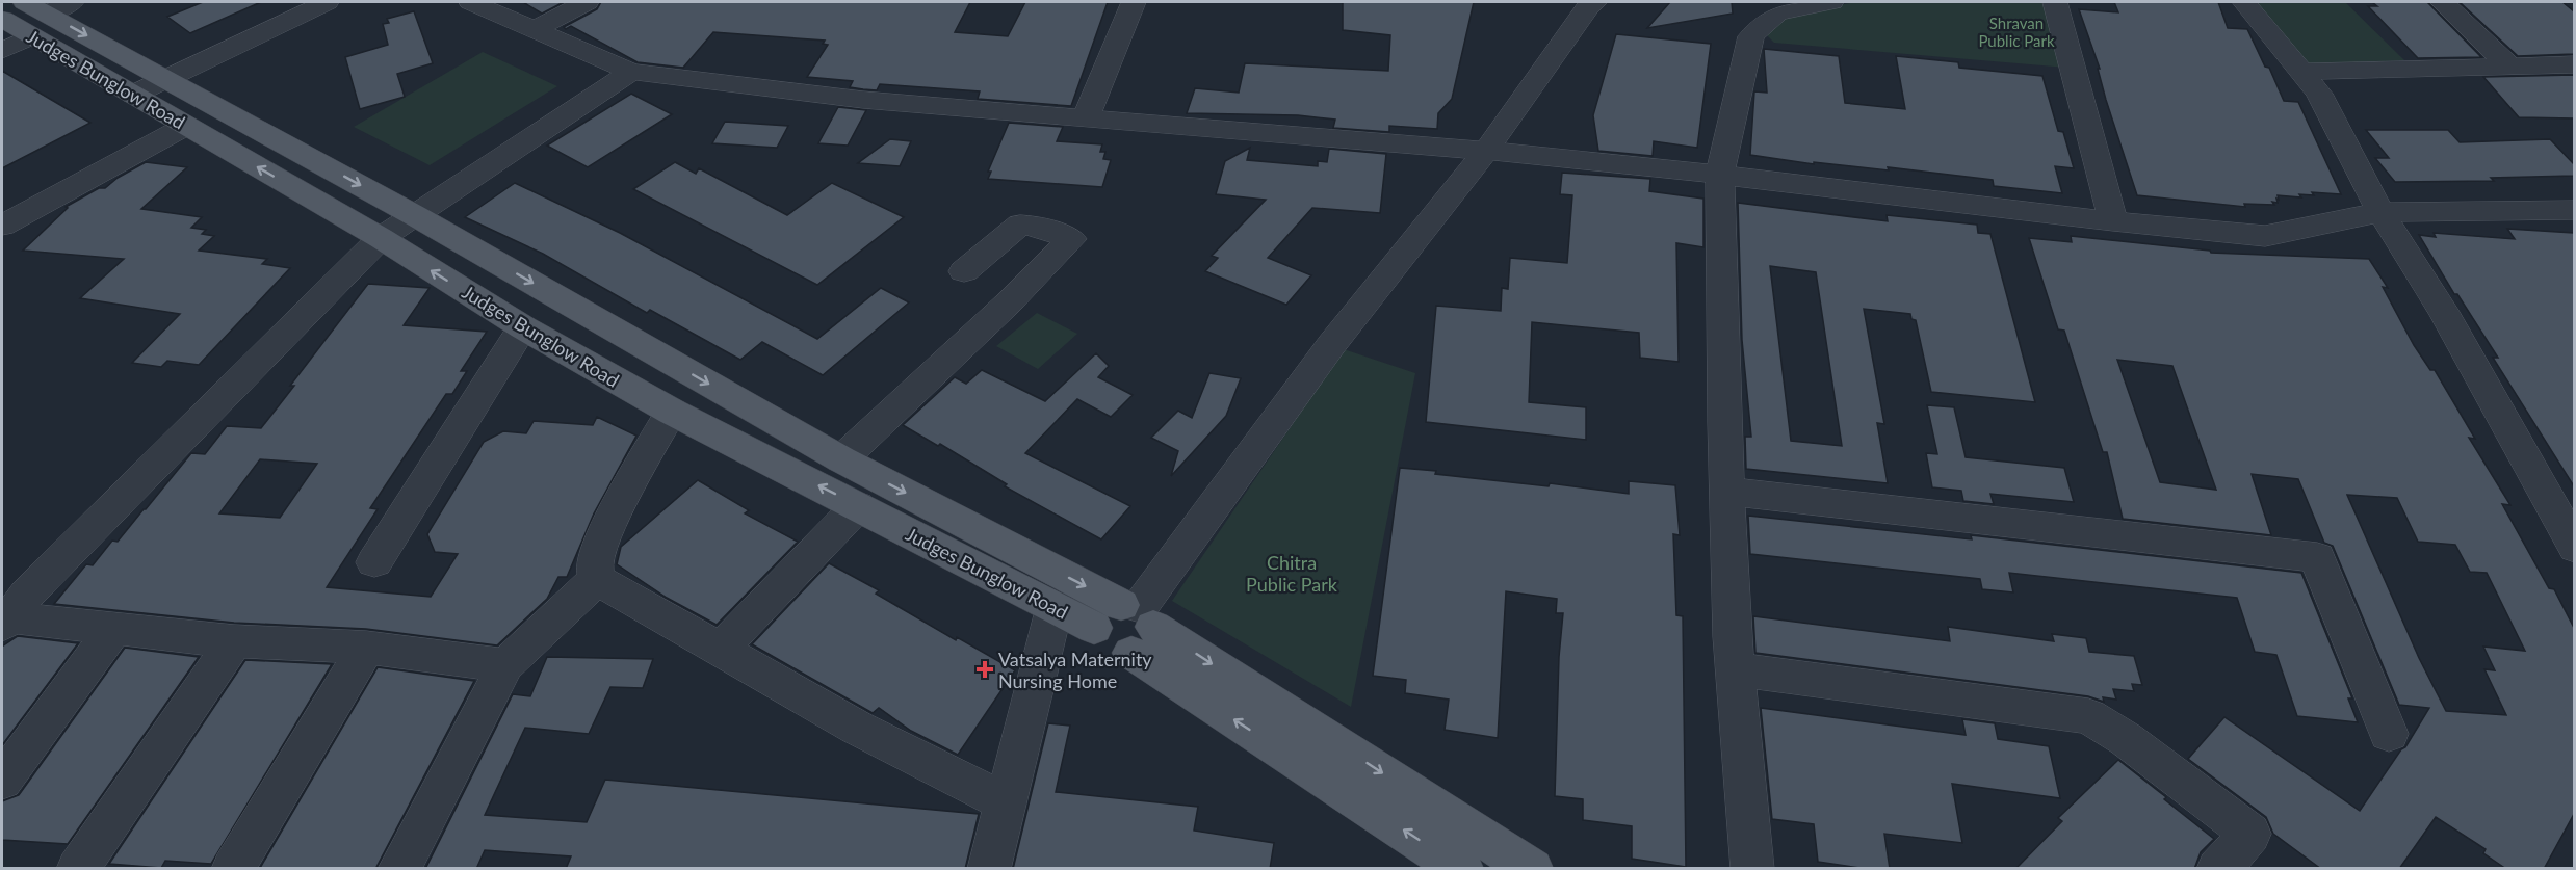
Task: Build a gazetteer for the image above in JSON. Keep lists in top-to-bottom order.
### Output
{
  "streets": {
    "main road": ["Judges Bunglow Road"]
  },
  "parks": ["Shravan Public Park", "Chitra Public Park"],
  "places": {
    "health": ["Vatsalya Maternity Nursing Home"]
  }
}
